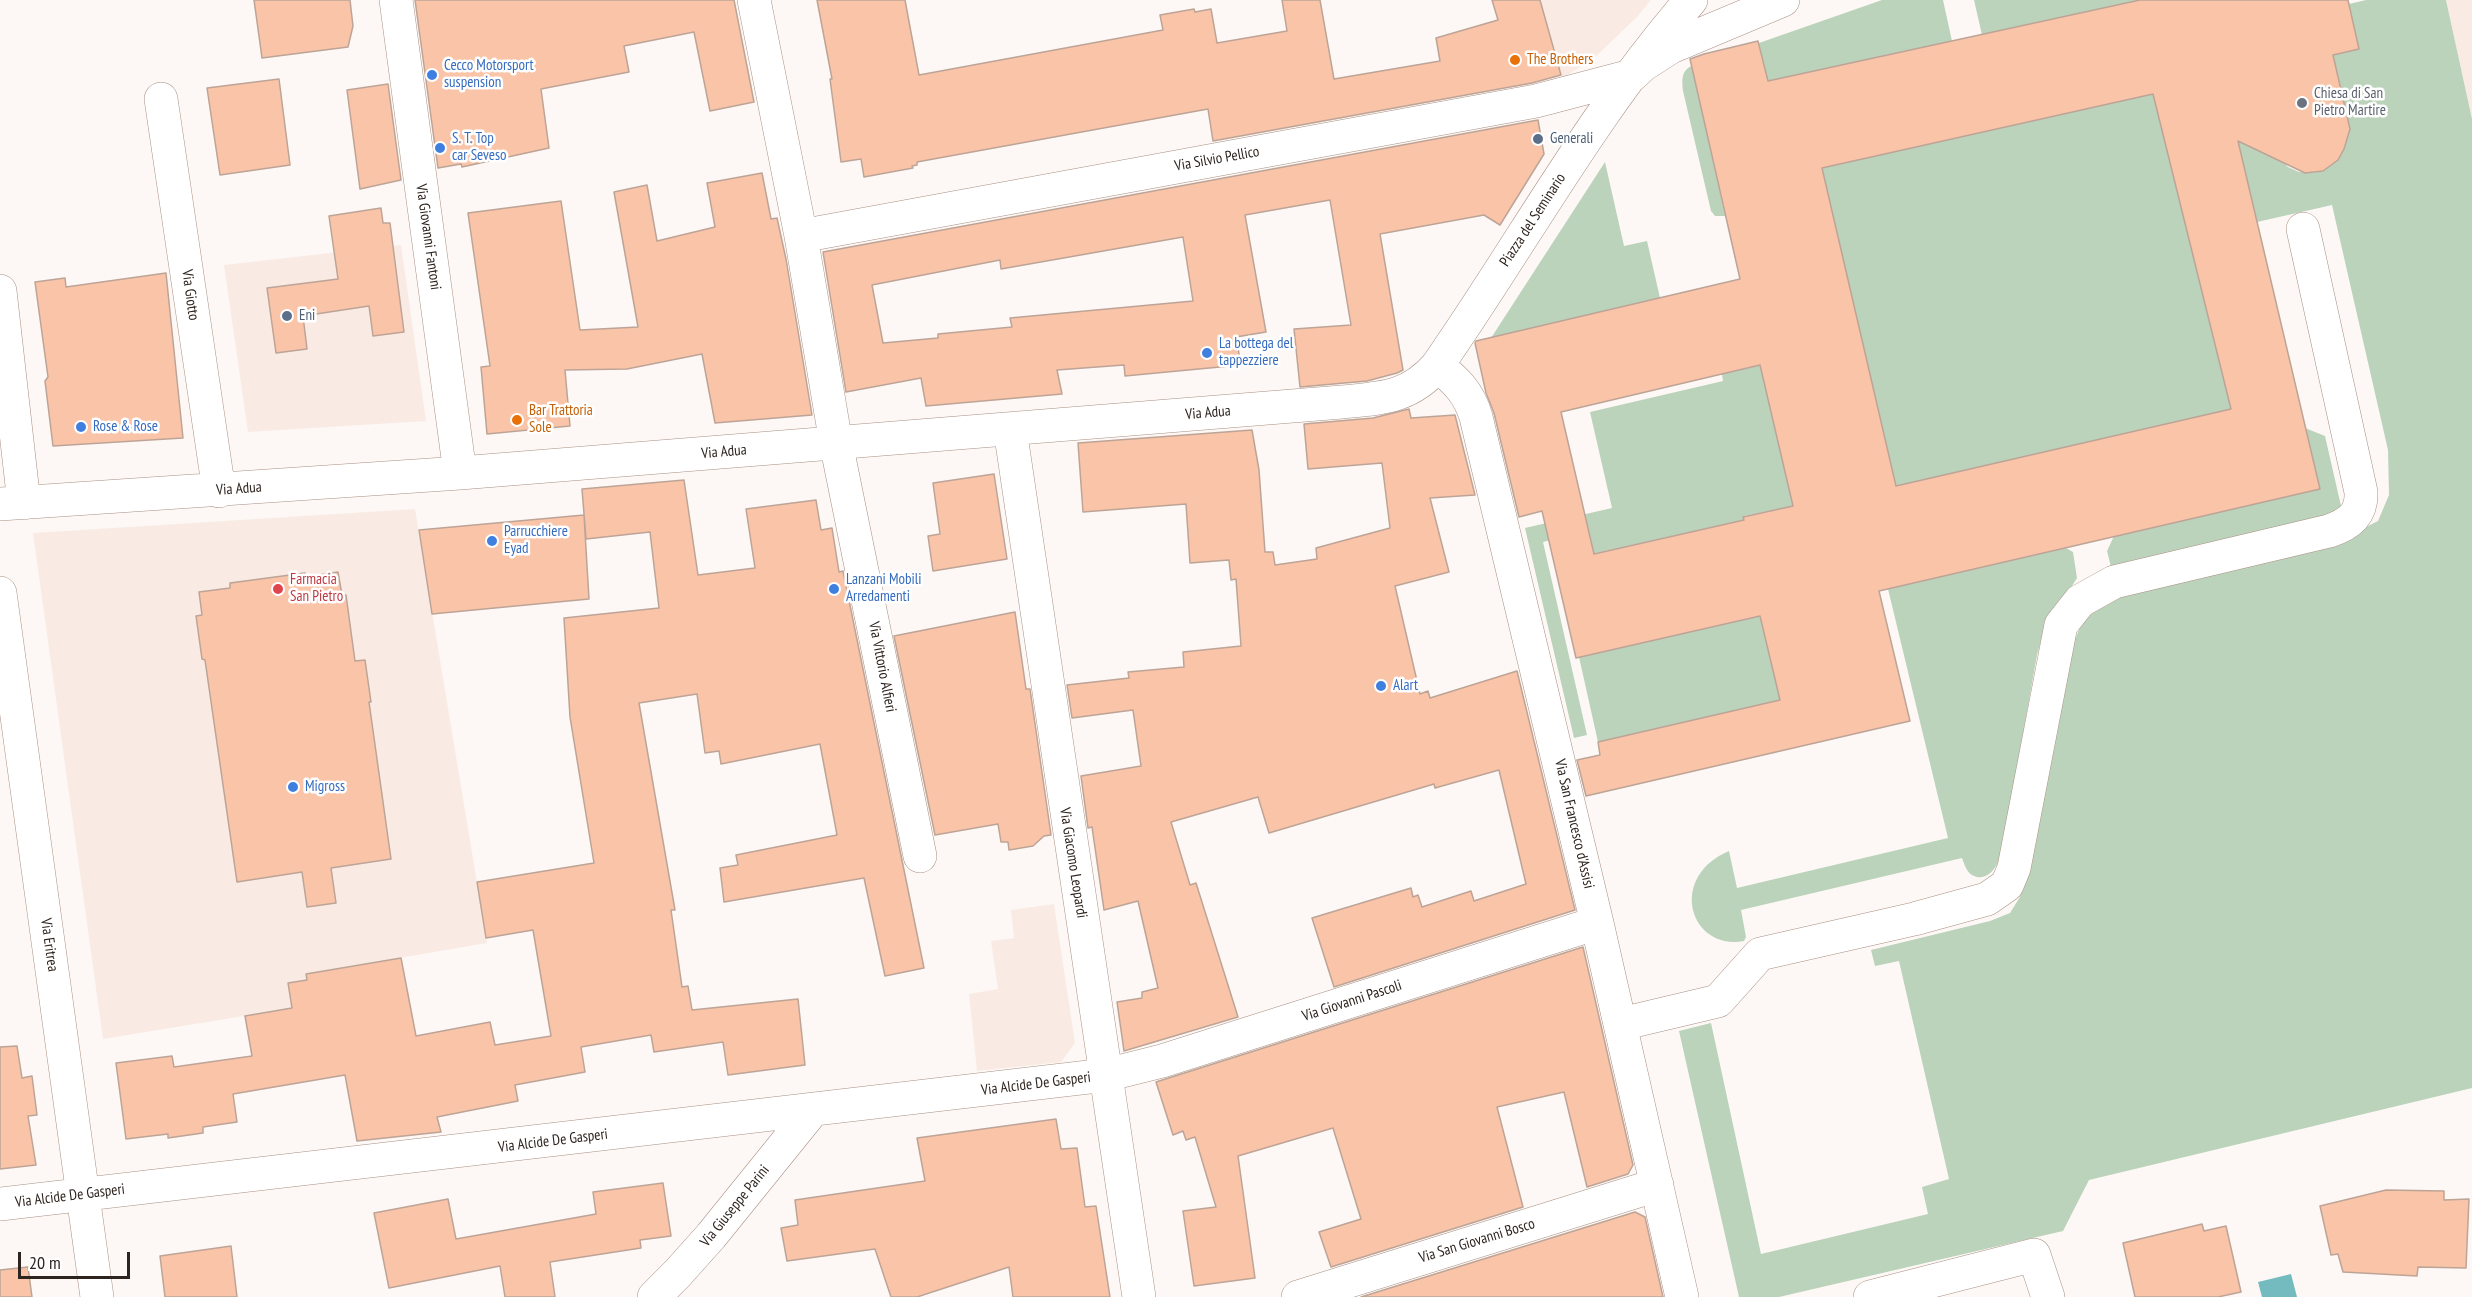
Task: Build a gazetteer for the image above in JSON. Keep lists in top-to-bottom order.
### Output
{
  "streets": {
    "street": [
      "Via Silvio Pellico",
      "Piazza del Seminario",
      "Via Giovanni Fantoni",
      "Via Giotto",
      "Via Adua",
      "Via Vittorio Alfieri",
      "Via San Francesco d'Assisi",
      "Via Giacomo Leopardi",
      "Via Eritrea",
      "Via Giovanni Pascoli",
      "Via Alcide De Gasperi",
      "Via Giuseppe Parini",
      "Via San Giovanni Bosco"
    ]
  },
  "crossings": [
    ["Via Silvio Pellico", "Piazza del Seminario"],
    ["Piazza del Seminario", "Via Adua"],
    ["Piazza del Seminario", "Via San Francesco d'Assisi"],
    ["Via Giovanni Fantoni", "Via Adua"],
    ["Via Giotto", "Via Adua"],
    ["Via Adua", "Via Vittorio Alfieri"],
    ["Via Adua", "Via San Francesco d'Assisi"],
    ["Via Adua", "Via Giacomo Leopardi"],
    ["Via San Francesco d'Assisi", "Via Giovanni Pascoli"],
    ["Via San Francesco d'Assisi", "Via San Giovanni Bosco"],
    ["Via Giacomo Leopardi", "Via Giovanni Pascoli"],
    ["Via Giacomo Leopardi", "Via Alcide De Gasperi"],
    ["Via Eritrea", "Via Alcide De Gasperi"],
    ["Via Giovanni Pascoli", "Via Alcide De Gasperi"],
    ["Via Alcide De Gasperi", "Via Giuseppe Parini"]
  ],
  "places": [
    "The Brothers",
    "Cecco Motorsport suspension",
    "Chiesa di San Pietro Martire",
    "Generali",
    "S. T. Top car Seveso",
    "Eni",
    "La bottega del tappezziere",
    "Bar Trattoria Sole",
    "Rose & Rose",
    "Parrucchiere Eyad",
    "Farmacia San Pietro",
    "Lanzani Mobili Arredamenti",
    "Alart",
    "Migross"
  ],
  "scale_bar": "20 m"
}
